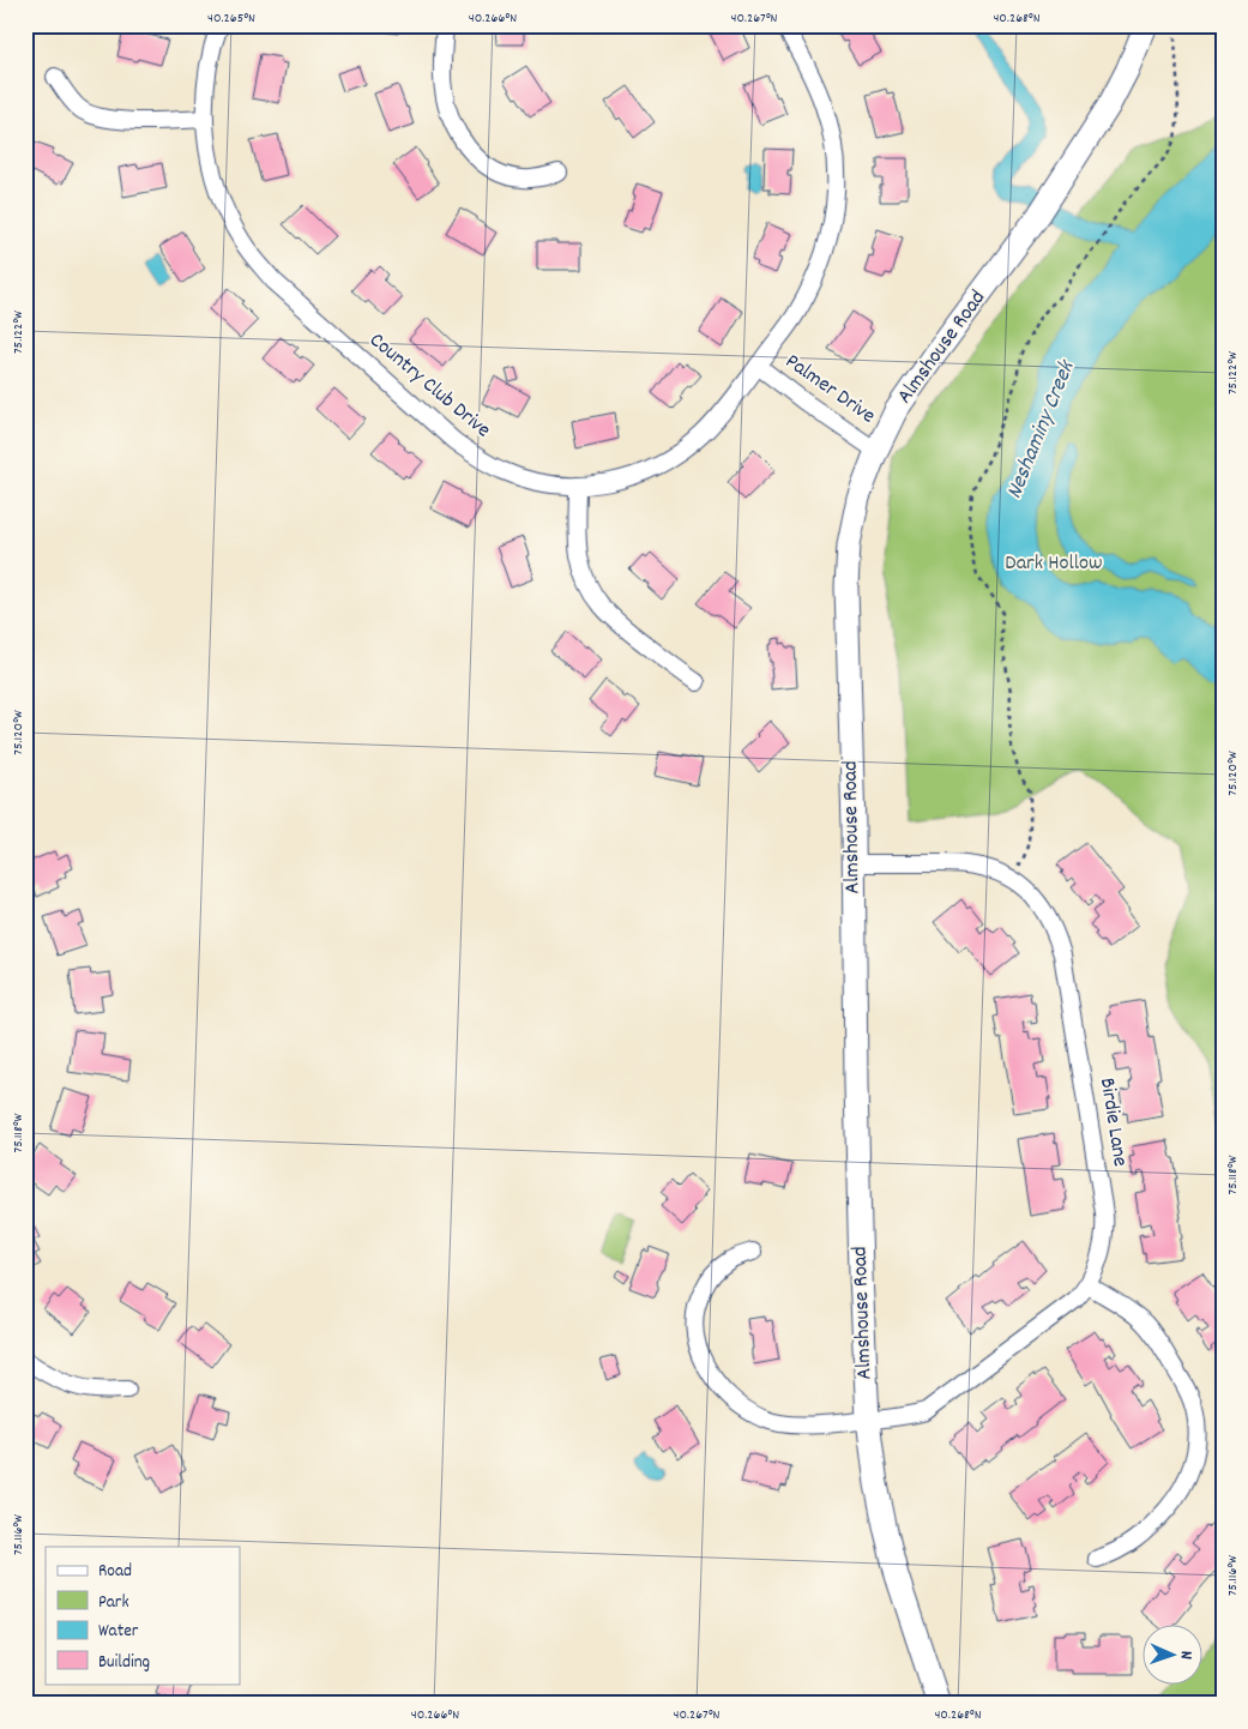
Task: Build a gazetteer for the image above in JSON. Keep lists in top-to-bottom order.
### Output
{
  "streets": {
    "main road": ["Almshouse Road"],
    "street": ["Country Club Drive", "Palmer Drive", "Birdie Lane"]
  },
  "crossings": [
    ["Almshouse Road", "Palmer Drive"],
    ["Almshouse Road", "Birdie Lane"],
    ["Country Club Drive", "Palmer Drive"]
  ],
  "water": ["Neshaminy Creek"],
  "parks": ["Dark Hollow"],
  "legend": [
    "Road",
    "Park",
    "Water",
    "Building"
  ],
  "north": "right",
  "coordinates": [
    "40.265°N",
    "40.266°N",
    "40.267°N",
    "40.268°N",
    "75.122°W",
    "75.120°W",
    "75.118°W",
    "75.116°W"
  ]
}
